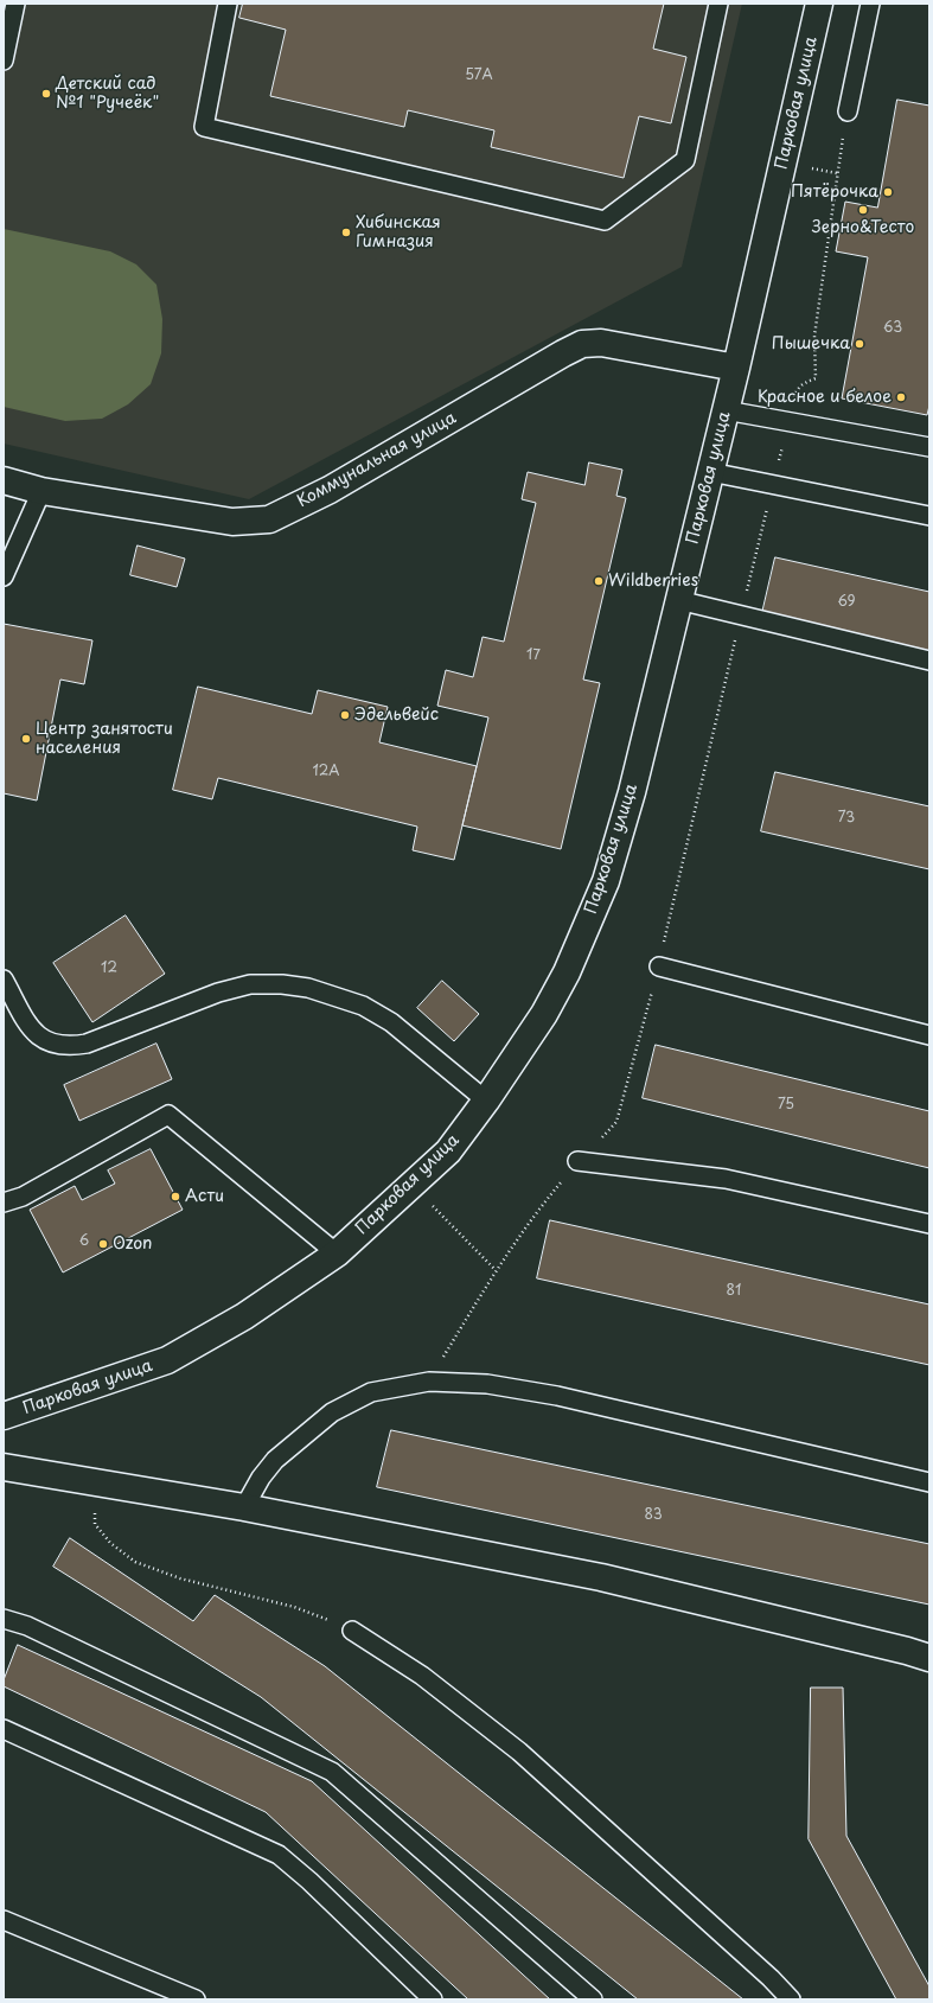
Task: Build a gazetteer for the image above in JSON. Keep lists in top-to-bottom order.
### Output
{
  "streets": {
    "street": ["Парковая улица", "Коммунальная улица"]
  },
  "crossings": [
    ["Парковая улица", "Коммунальная улица"]
  ],
  "places": [
    "Детский сад №1 \"Ручеёк\"",
    "Пятёрочка",
    "Зерно&Тесто",
    "Хибинская Гимназия",
    "Пышечка",
    "Красное и белое",
    "Wildberries",
    "Эдельвейс",
    "Центр занятости населения",
    "Асти",
    "Ozon"
  ],
  "house_numbers": [
    "57А",
    "63",
    "69",
    "17",
    "12А",
    "73",
    "12",
    "75",
    "6",
    "81",
    "83"
  ]
}
